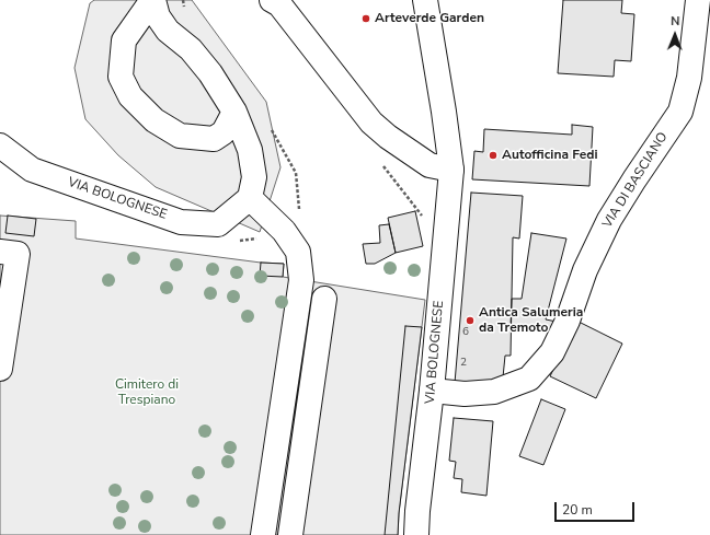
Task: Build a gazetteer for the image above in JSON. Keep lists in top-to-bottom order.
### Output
{
  "streets": {
    "street": ["VIA DI BASCIANO", "VIA BOLOGNESE"]
  },
  "crossings": [
    ["VIA DI BASCIANO", "VIA BOLOGNESE"]
  ],
  "parks": ["Cimitero di Trespiano"],
  "places": ["Arteverde Garden", "Autofficina Fedi", "Antica Salumeria da Tremoto"],
  "house_numbers": ["6", "2"],
  "scale_bar": "20 m",
  "north": "top"
}
